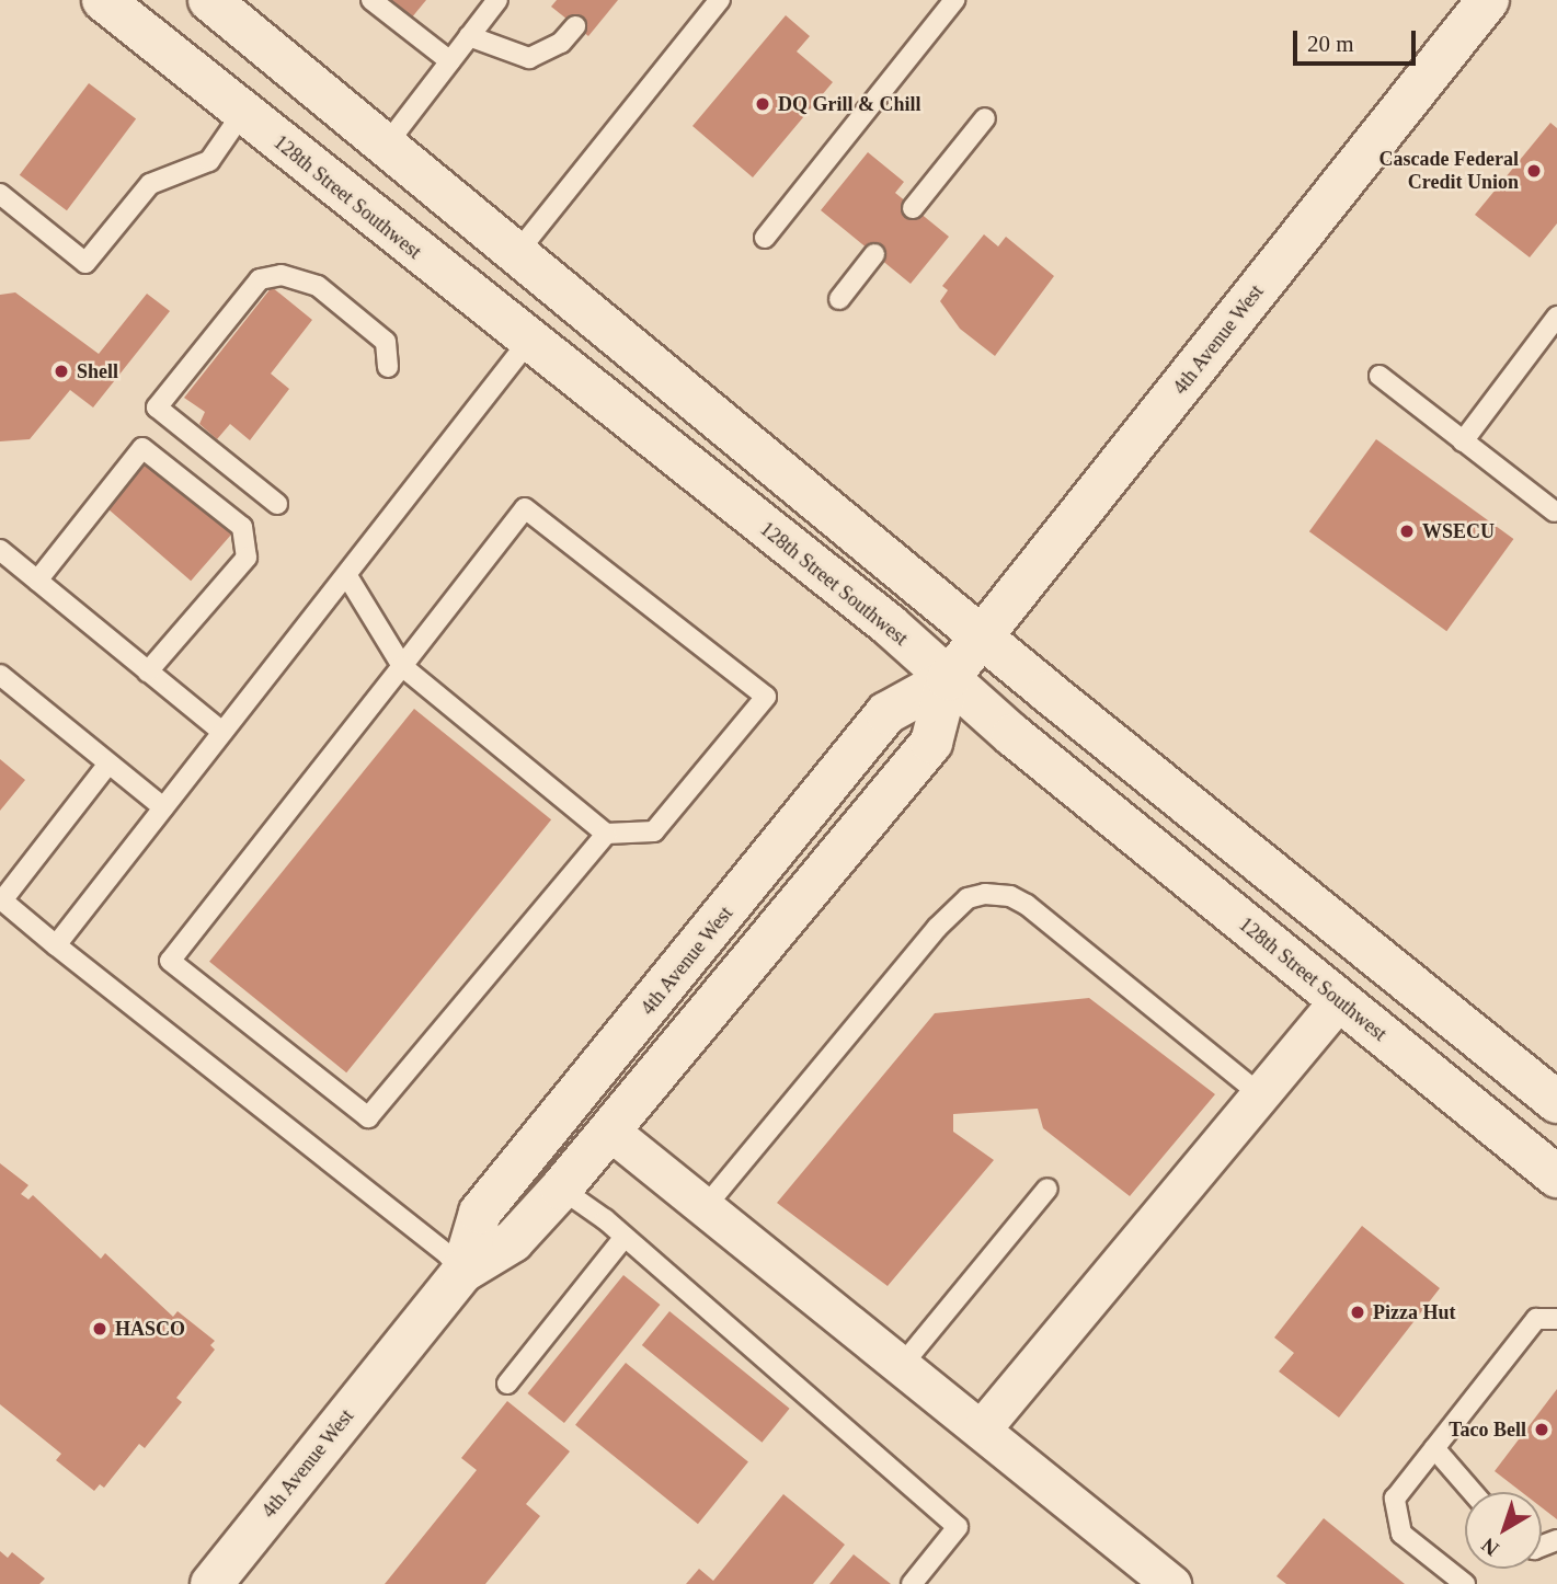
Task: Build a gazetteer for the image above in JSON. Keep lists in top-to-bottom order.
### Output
{
  "streets": {
    "main road": ["128th Street Southwest", "4th Avenue West"]
  },
  "crossings": [
    ["128th Street Southwest", "4th Avenue West"]
  ],
  "places": [
    "DQ Grill & Chill",
    "Cascade Federal Credit Union",
    "Shell",
    "WSECU",
    "Pizza Hut",
    "HASCO",
    "Taco Bell"
  ],
  "scale_bar": "20 m",
  "north": "bottom left"
}
